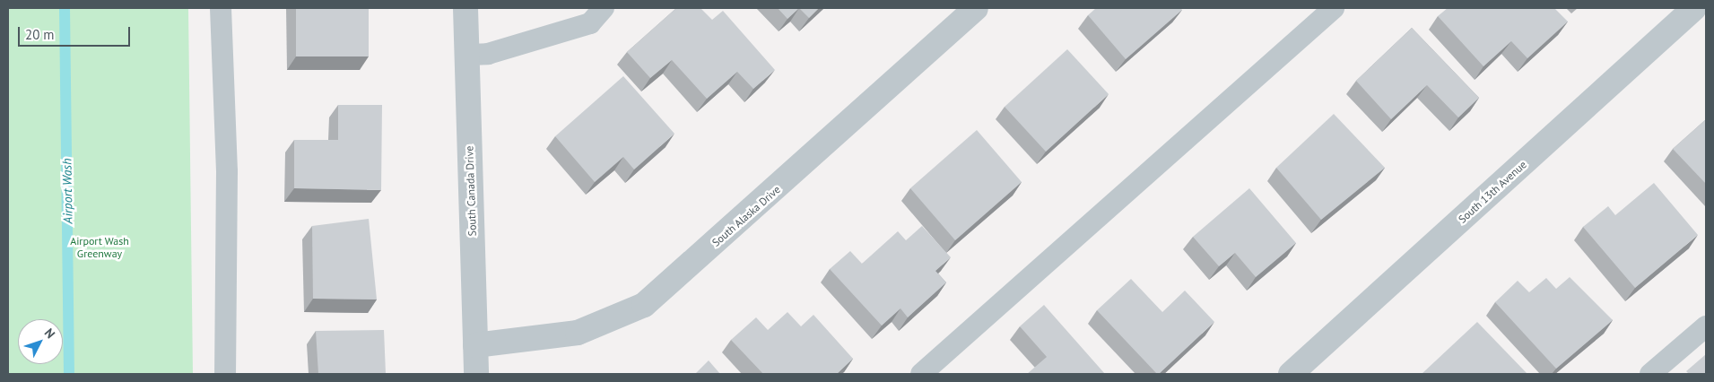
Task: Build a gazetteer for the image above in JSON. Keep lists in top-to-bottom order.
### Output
{
  "streets": {
    "street": ["South Canada Drive", "South 13th Avenue", "South Alaska Drive"]
  },
  "crossings": [
    ["South Canada Drive", "South Alaska Drive"]
  ],
  "water": ["Airport Wash"],
  "parks": ["Airport Wash Greenway"],
  "scale_bar": "20 m",
  "north": "top right"
}
